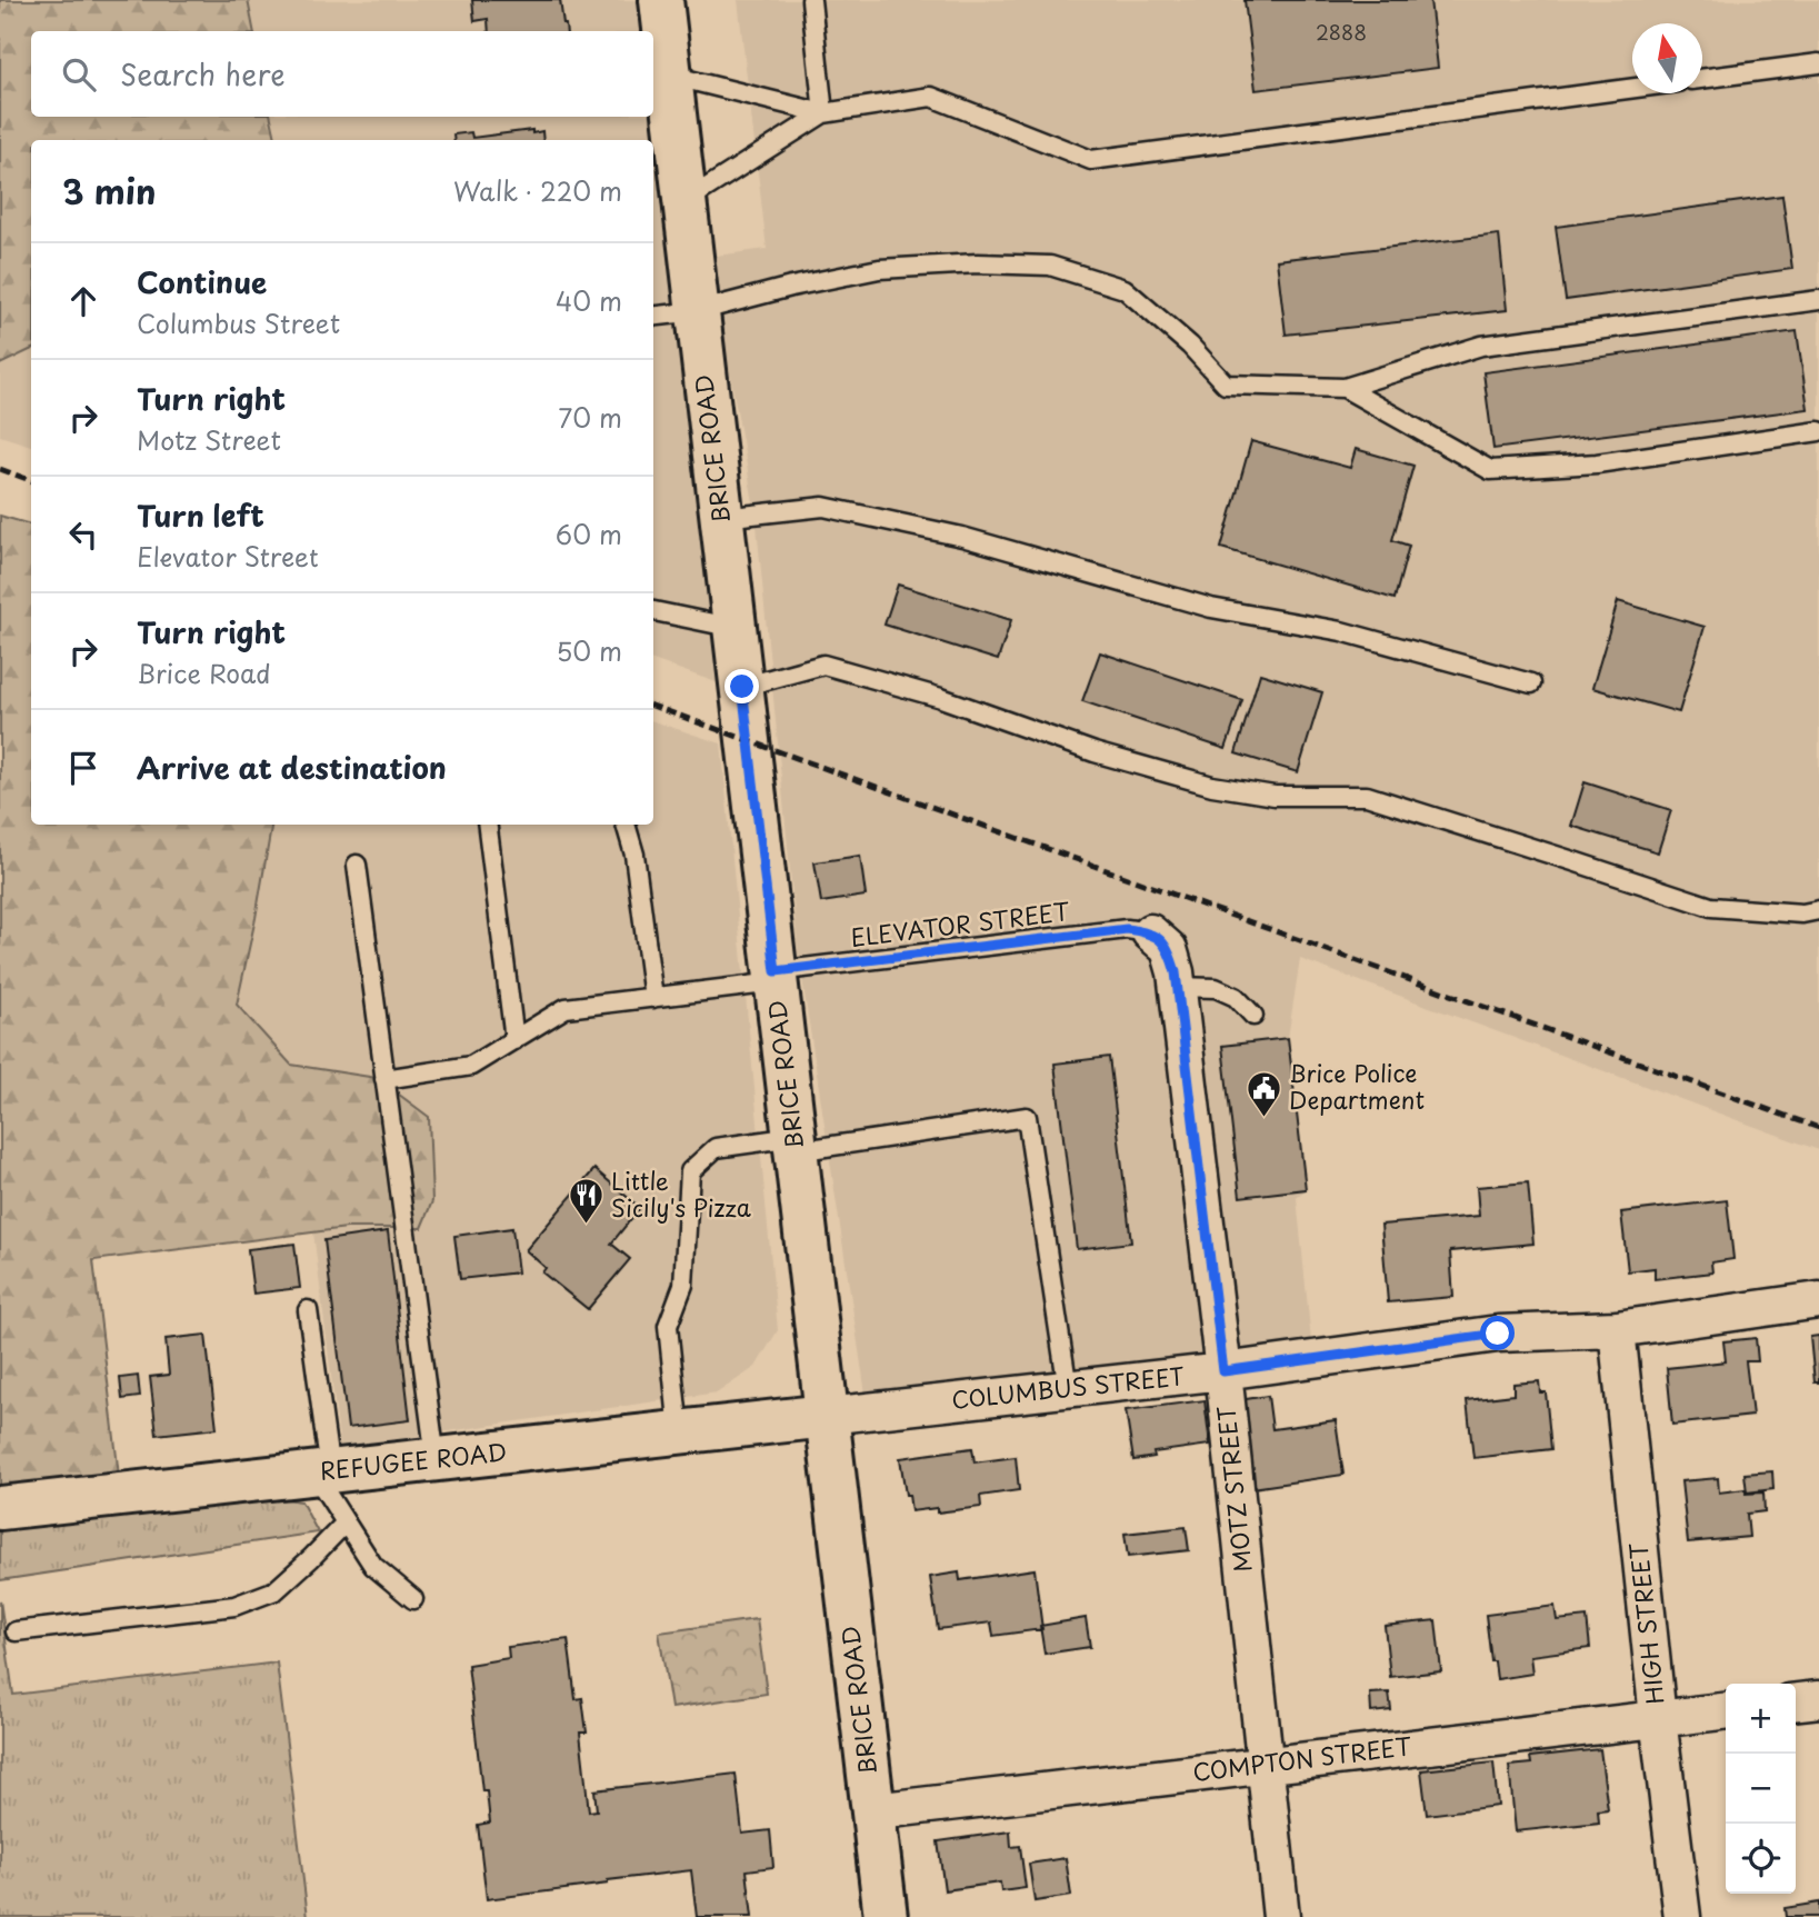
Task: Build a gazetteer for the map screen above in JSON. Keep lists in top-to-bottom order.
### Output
{
  "streets": {
    "main road": ["BRICE ROAD", "REFUGEE ROAD"],
    "street": [
      "COLUMBUS STREET",
      "MOTZ STREET",
      "HIGH STREET",
      "COMPTON STREET"
    ],
    "lane": ["ELEVATOR STREET"]
  },
  "crossings": [
    ["BRICE ROAD", "ELEVATOR STREET"],
    ["BRICE ROAD", "COLUMBUS STREET"],
    ["BRICE ROAD", "REFUGEE ROAD"],
    ["BRICE ROAD", "COMPTON STREET"],
    ["ELEVATOR STREET", "MOTZ STREET"],
    ["COLUMBUS STREET", "REFUGEE ROAD"],
    ["COLUMBUS STREET", "MOTZ STREET"],
    ["COLUMBUS STREET", "HIGH STREET"],
    ["MOTZ STREET", "COMPTON STREET"],
    ["HIGH STREET", "COMPTON STREET"]
  ],
  "places": {
    "public building": ["Brice Police Department"],
    "restaurant": ["Little Sicily's Pizza"]
  },
  "house_numbers": ["2888"],
  "north": "top",
  "page": {
    "search": "Search here",
    "heading": ["3 min", "Walk · 220 m"],
    "list": [
      ["Continue", "Columbus Street", "40 m"],
      ["Turn right", "Motz Street", "70 m"],
      ["Turn left", "Elevator Street", "60 m"],
      ["Turn right", "Brice Road", "50 m"],
      "Arrive at destination"
    ],
    "map_buttons": ["+", "−"]
  }
}
